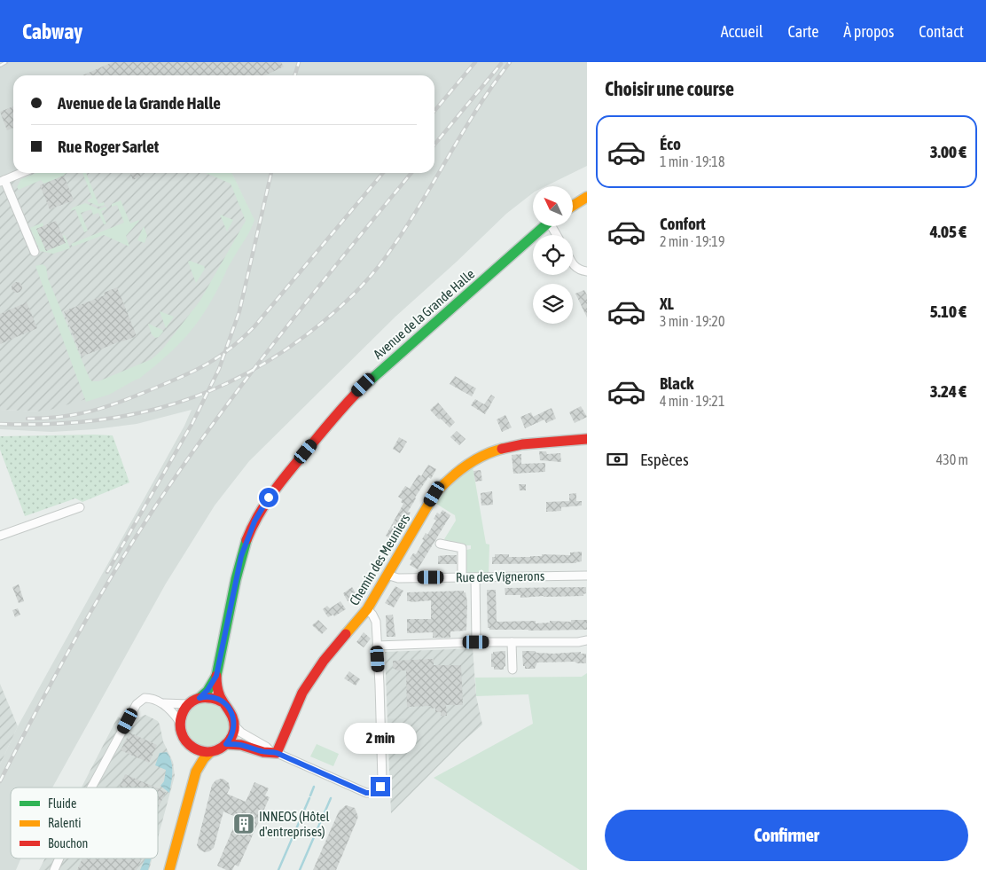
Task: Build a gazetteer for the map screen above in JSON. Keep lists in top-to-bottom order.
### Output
{
  "streets": {
    "street": ["Avenue de la Grande Halle", "Chemin des Meuniers", "Rue des Vignerons"]
  },
  "crossings": [
    ["Chemin des Meuniers", "Rue des Vignerons"]
  ],
  "places": {
    "building": ["INNEOS (Hôtel d'entreprises)"]
  },
  "legend": ["Fluide", "Ralenti", "Bouchon"],
  "north": "top left",
  "page": {
    "header": "Cabway",
    "nav": [
      "Accueil",
      "Carte",
      "À propos",
      "Contact"
    ],
    "heading": "Choisir une course",
    "banner": ["Avenue de la Grande Halle", "Rue Roger Sarlet"],
    "list": [
      {
        "name": "Éco",
        "note": "1 min · 19:18",
        "value": "3.00 €"
      },
      {
        "name": "Confort",
        "note": "2 min · 19:19",
        "value": "4.05 €"
      },
      {
        "name": "XL",
        "note": "3 min · 19:20",
        "value": "5.10 €"
      },
      {
        "name": "Black",
        "note": "4 min · 19:21",
        "value": "3.24 €"
      }
    ],
    "pay": ["Espèces", "430 m"],
    "bubble": "2 min",
    "buttons": "Confirmer"
  }
}
